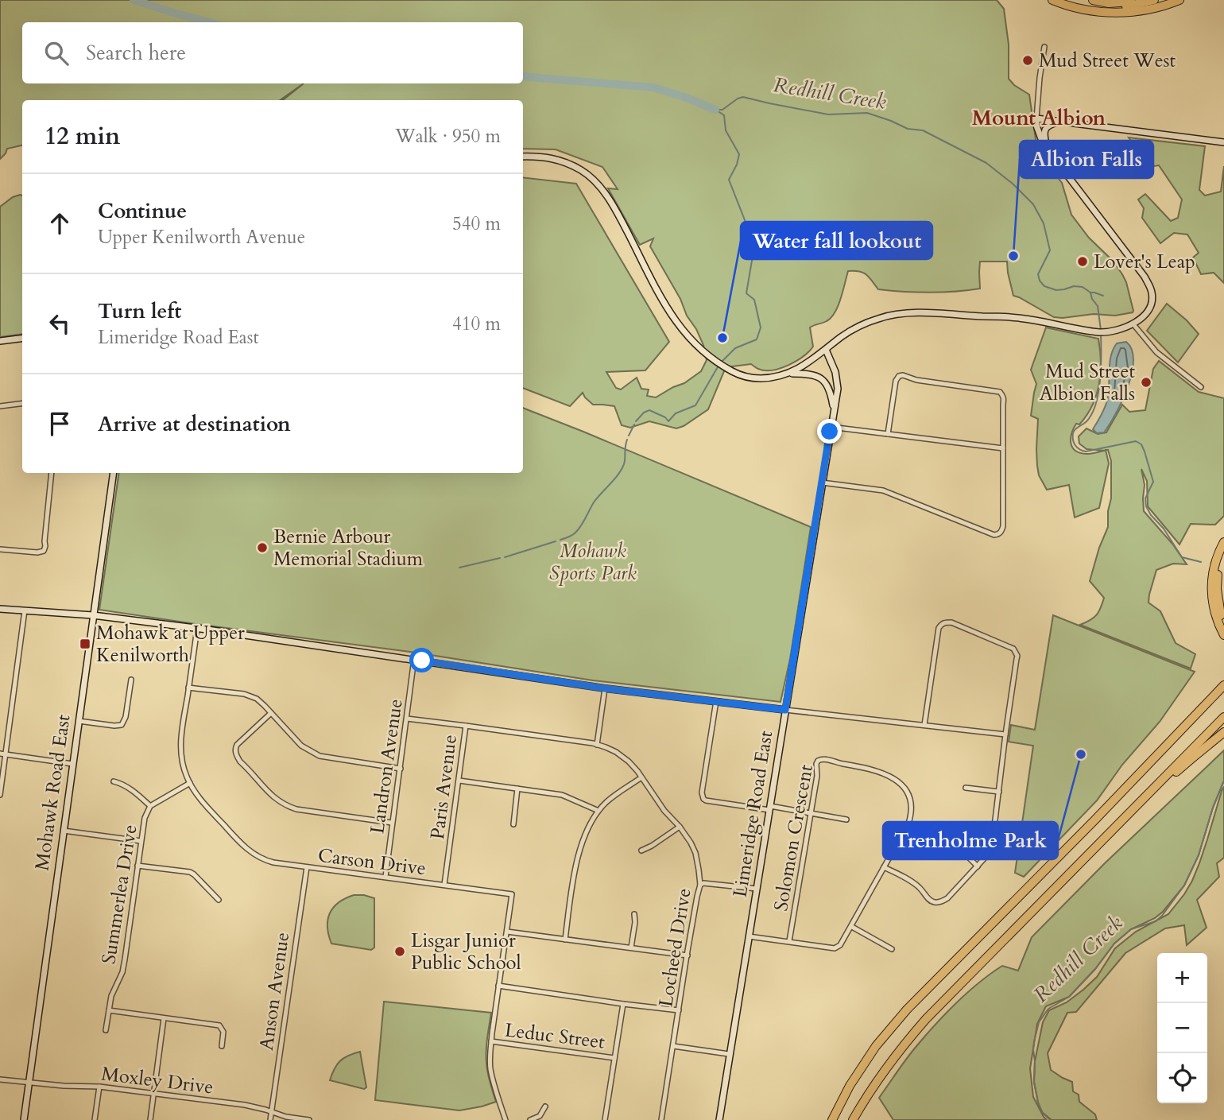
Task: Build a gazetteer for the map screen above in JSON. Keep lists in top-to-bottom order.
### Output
{
  "streets": {
    "main road": ["Mohawk Road East", "Limeridge Road East"],
    "street": [
      "Landron Avenue",
      "Paris Avenue",
      "Solomon Crescent",
      "Carson Drive",
      "Summerlea Drive",
      "Locheed Drive",
      "Anson Avenue",
      "Leduc Street",
      "Moxley Drive"
    ]
  },
  "crossings": [
    ["Landron Avenue", "Carson Drive"],
    ["Landron Avenue", "Locheed Drive"],
    ["Paris Avenue", "Carson Drive"],
    ["Paris Avenue", "Locheed Drive"],
    ["Mohawk Road East", "Moxley Drive"],
    ["Limeridge Road East", "Solomon Crescent"],
    ["Carson Drive", "Summerlea Drive"],
    ["Carson Drive", "Anson Avenue"],
    ["Carson Drive", "Leduc Street"],
    ["Anson Avenue", "Moxley Drive"]
  ],
  "districts": ["Mount Albion"],
  "water": ["Redhill Creek"],
  "parks": ["Mohawk Sports Park"],
  "places": {
    "other": [
      "Mud Street West",
      "Albion Falls",
      "Lover's Leap",
      "Water fall lookout",
      "Mud Street Albion Falls",
      "Bernie Arbour Memorial Stadium",
      "Trenholme Park",
      "Lisgar Junior Public School"
    ],
    "transit": ["Mohawk at Upper Kenilworth"]
  },
  "page": {
    "search": "Search here",
    "heading": ["12 min", "Walk · 950 m"],
    "list": [
      ["Continue", "Upper Kenilworth Avenue", "540 m"],
      ["Turn left", "Limeridge Road East", "410 m"],
      "Arrive at destination"
    ],
    "map_buttons": ["+", "−"]
  }
}
